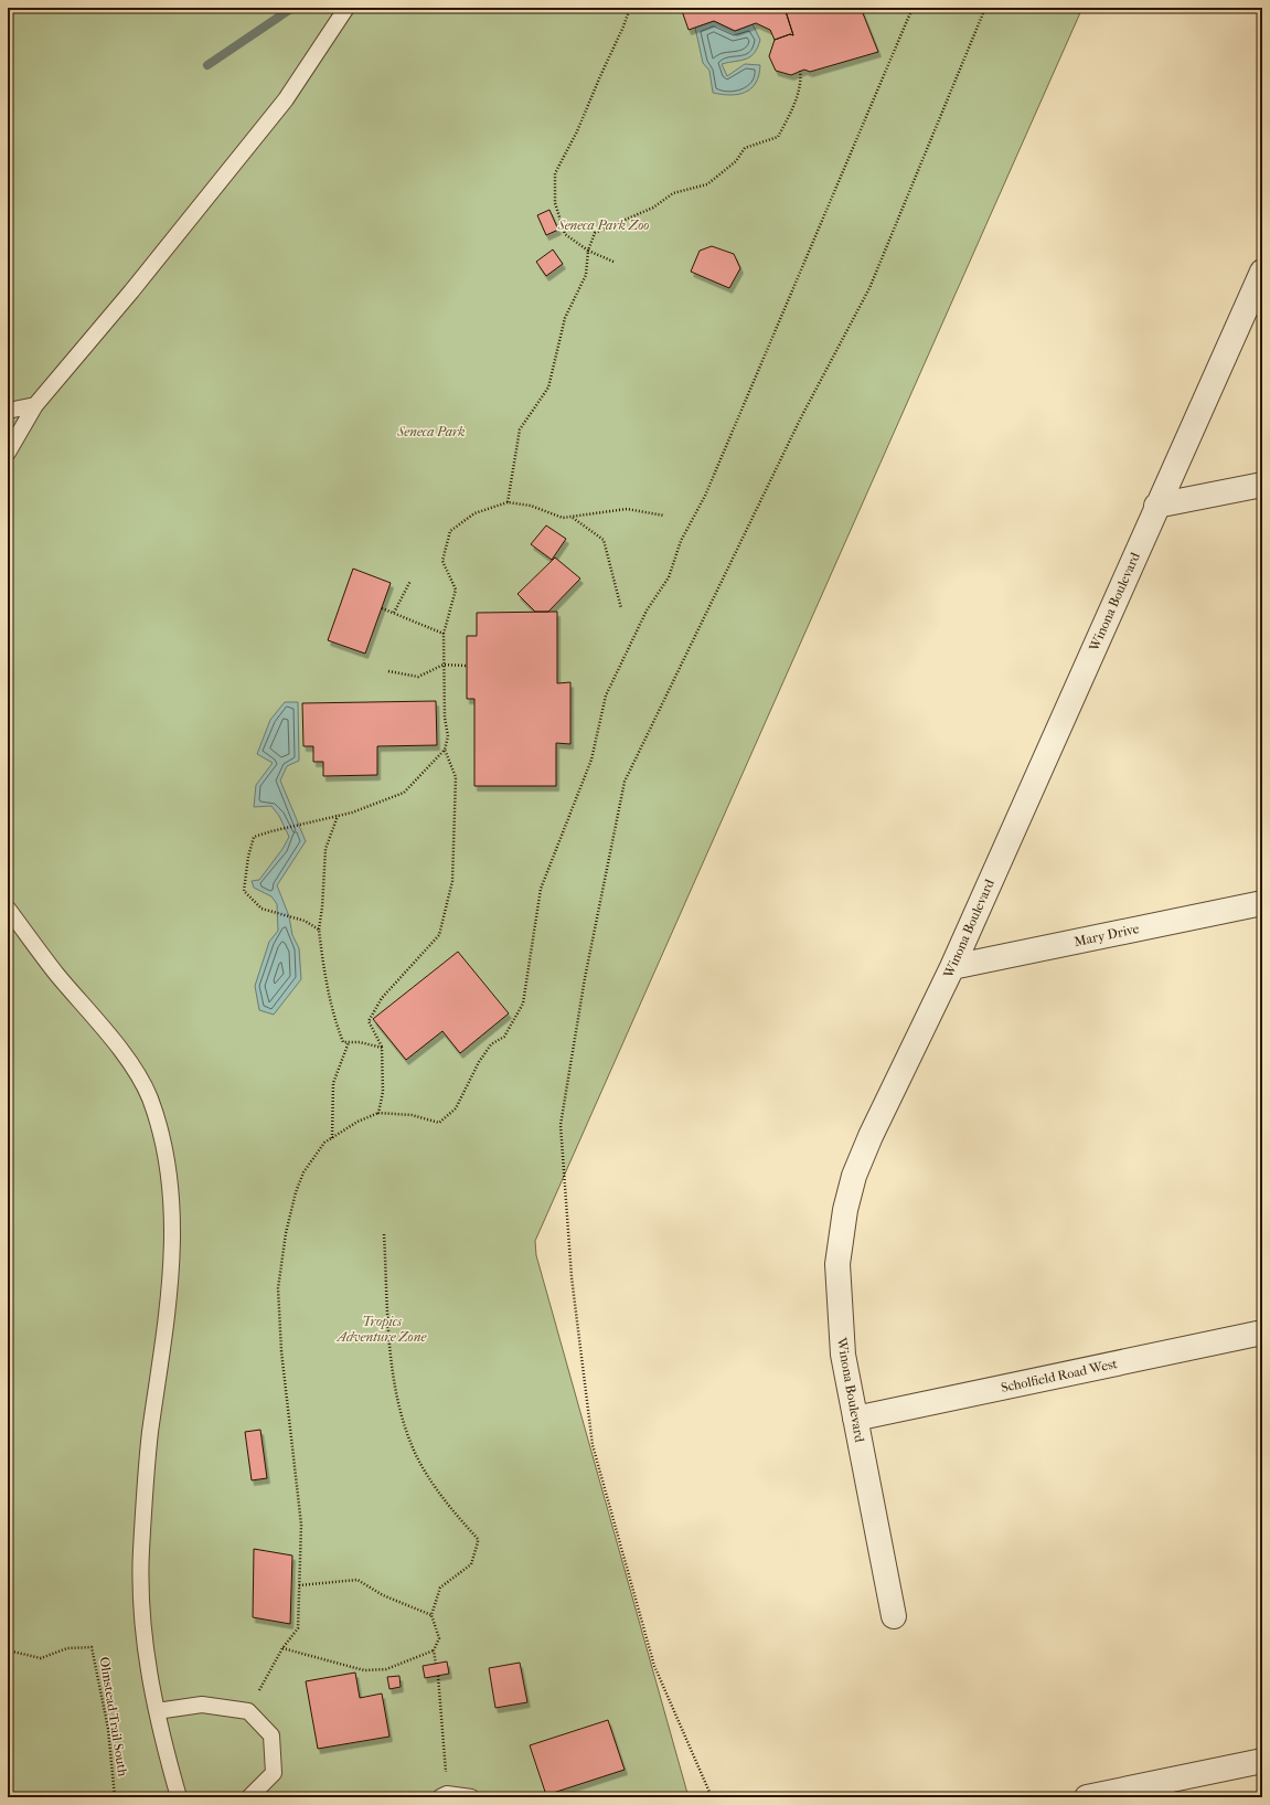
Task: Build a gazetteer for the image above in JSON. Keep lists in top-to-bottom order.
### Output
{
  "streets": {
    "street": ["Winona Boulevard", "Mary Drive", "Scholfield Road West"],
    "path": ["Olmstead Trail South"]
  },
  "crossings": [
    ["Winona Boulevard", "Mary Drive"],
    ["Winona Boulevard", "Scholfield Road West"]
  ],
  "parks": ["Seneca Park Zoo", "Seneca Park", "Tropics Adventure Zone"]
}
